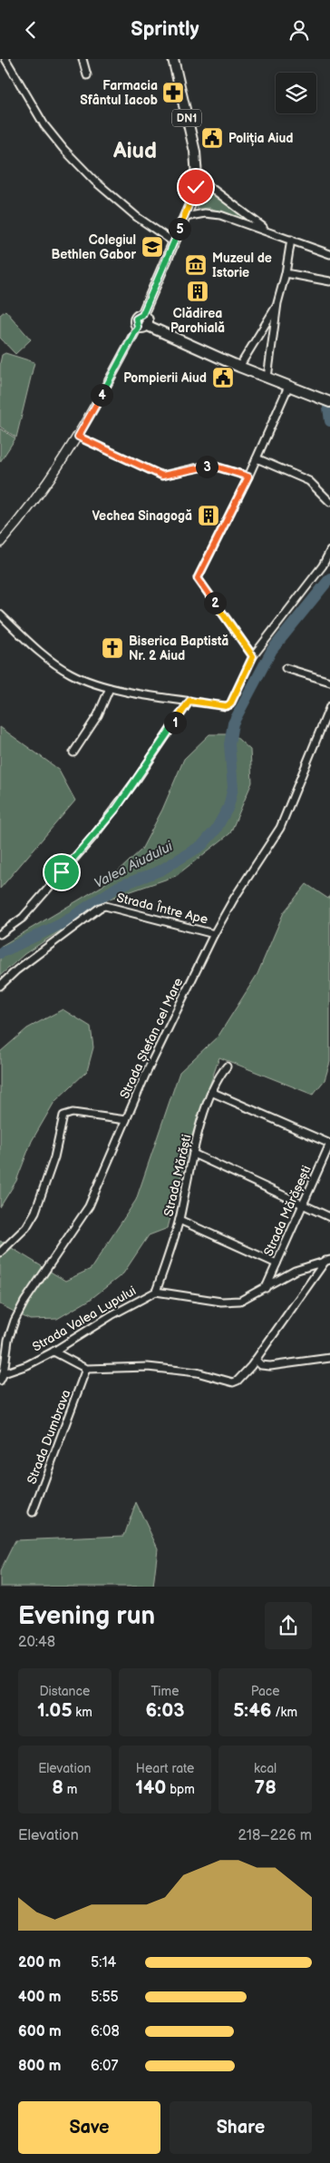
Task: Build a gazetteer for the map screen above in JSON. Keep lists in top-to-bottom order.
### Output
{
  "streets": {
    "main road": ["DN1"],
    "street": [
      "Strada Între Ape",
      "Strada Ștefan cel Mare",
      "Strada Mărăști",
      "Strada Mărășești",
      "Strada Valea Lupului",
      "Strada Dumbrava"
    ]
  },
  "crossings": [
    ["Strada Între Ape", "Strada Ștefan cel Mare"],
    ["Strada Ștefan cel Mare", "Strada Valea Lupului"],
    ["Strada Mărăști", "Strada Valea Lupului"],
    ["Strada Mărășești", "Strada Valea Lupului"]
  ],
  "districts": ["Aiud"],
  "water": ["Valea Aiudului"],
  "places": {
    "pharmacy": ["Farmacia Sfântul Iacob"],
    "public building": ["Poliția Aiud", "Pompierii Aiud"],
    "school or university": ["Colegiul Bethlen Gabor"],
    "museum": ["Muzeul de Istorie"],
    "building": ["Clădirea Parohială", "Vechea Sinagogă"],
    "church": ["Biserica Baptistă Nr. 2 Aiud"]
  },
  "page": {
    "header": "Sprintly",
    "pins": [
      "5",
      "4",
      "3",
      "2",
      "1"
    ],
    "heading": ["Evening run", "20:48"],
    "stats": [
      ["Distance", "1.05 km"],
      ["Time", "6:03"],
      ["Pace", "5:46 /km"],
      ["Elevation", "8 m"],
      ["Heart rate", "140 bpm"],
      ["kcal", "78"]
    ],
    "chart": ["Elevation", "218–226 m"],
    "list": [
      {
        "name": "200 m",
        "note": "5:14"
      },
      {
        "name": "400 m",
        "note": "5:55"
      },
      {
        "name": "600 m",
        "note": "6:08"
      },
      {
        "name": "800 m",
        "note": "6:07"
      }
    ],
    "buttons": ["Save", "Share"]
  }
}
